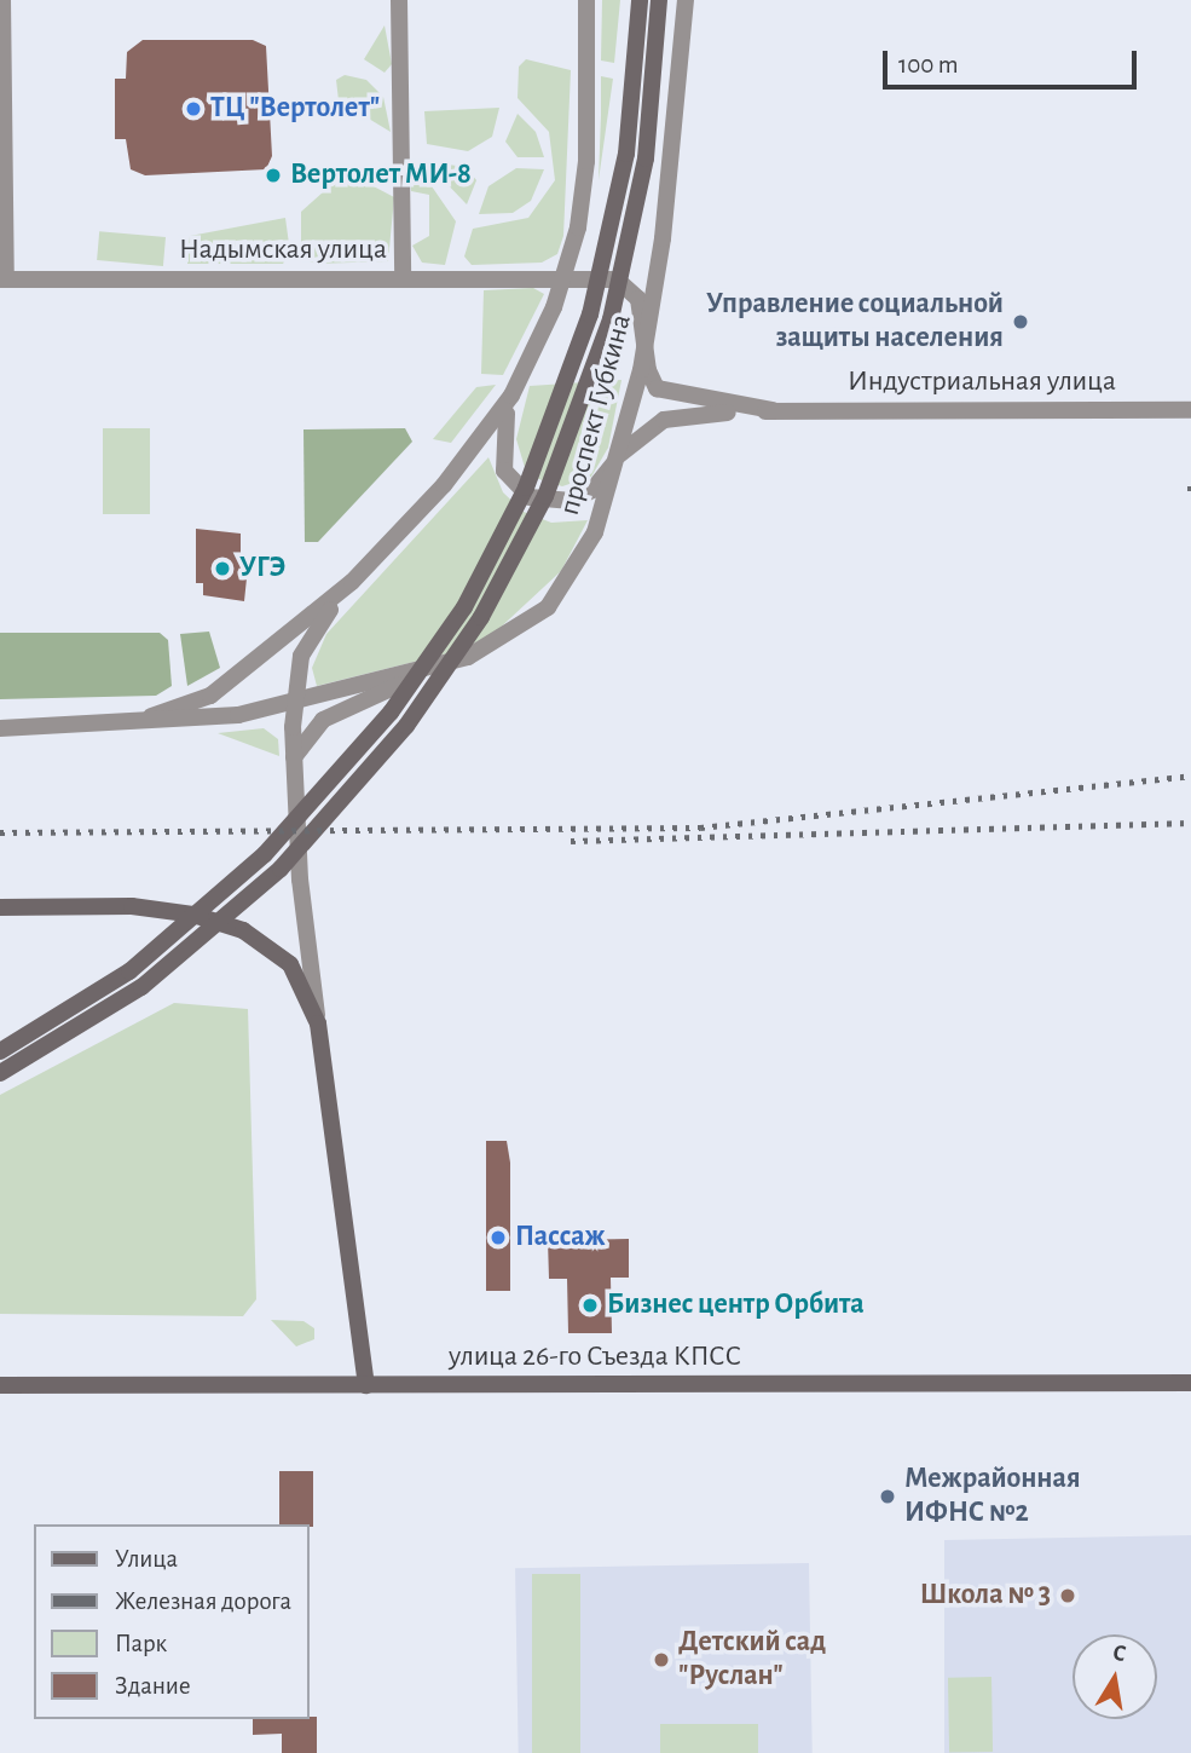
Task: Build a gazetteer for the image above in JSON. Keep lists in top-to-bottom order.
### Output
{
  "streets": {
    "main road": ["улица 26-го Съезда КПСС"],
    "street": ["Надымская улица", "Индустриальная улица", "проспект Губкина"]
  },
  "crossings": [
    ["Надымская улица", "Индустриальная улица"],
    ["Надымская улица", "проспект Губкина"],
    ["Индустриальная улица", "проспект Губкина"]
  ],
  "places": [
    "ТЦ \"Вертолет\"",
    "Вертолет МИ-8",
    "Управление социальной защиты населения",
    "УГЭ",
    "Пассаж",
    "Бизнес центр Орбита",
    "Межрайонная ИФНС №2",
    "Школа № 3",
    "Детский сад \"Руслан\""
  ],
  "legend": [
    "Улица",
    "Железная дорога",
    "Парк",
    "Здание"
  ],
  "scale_bar": "100 m",
  "north": "top"
}
